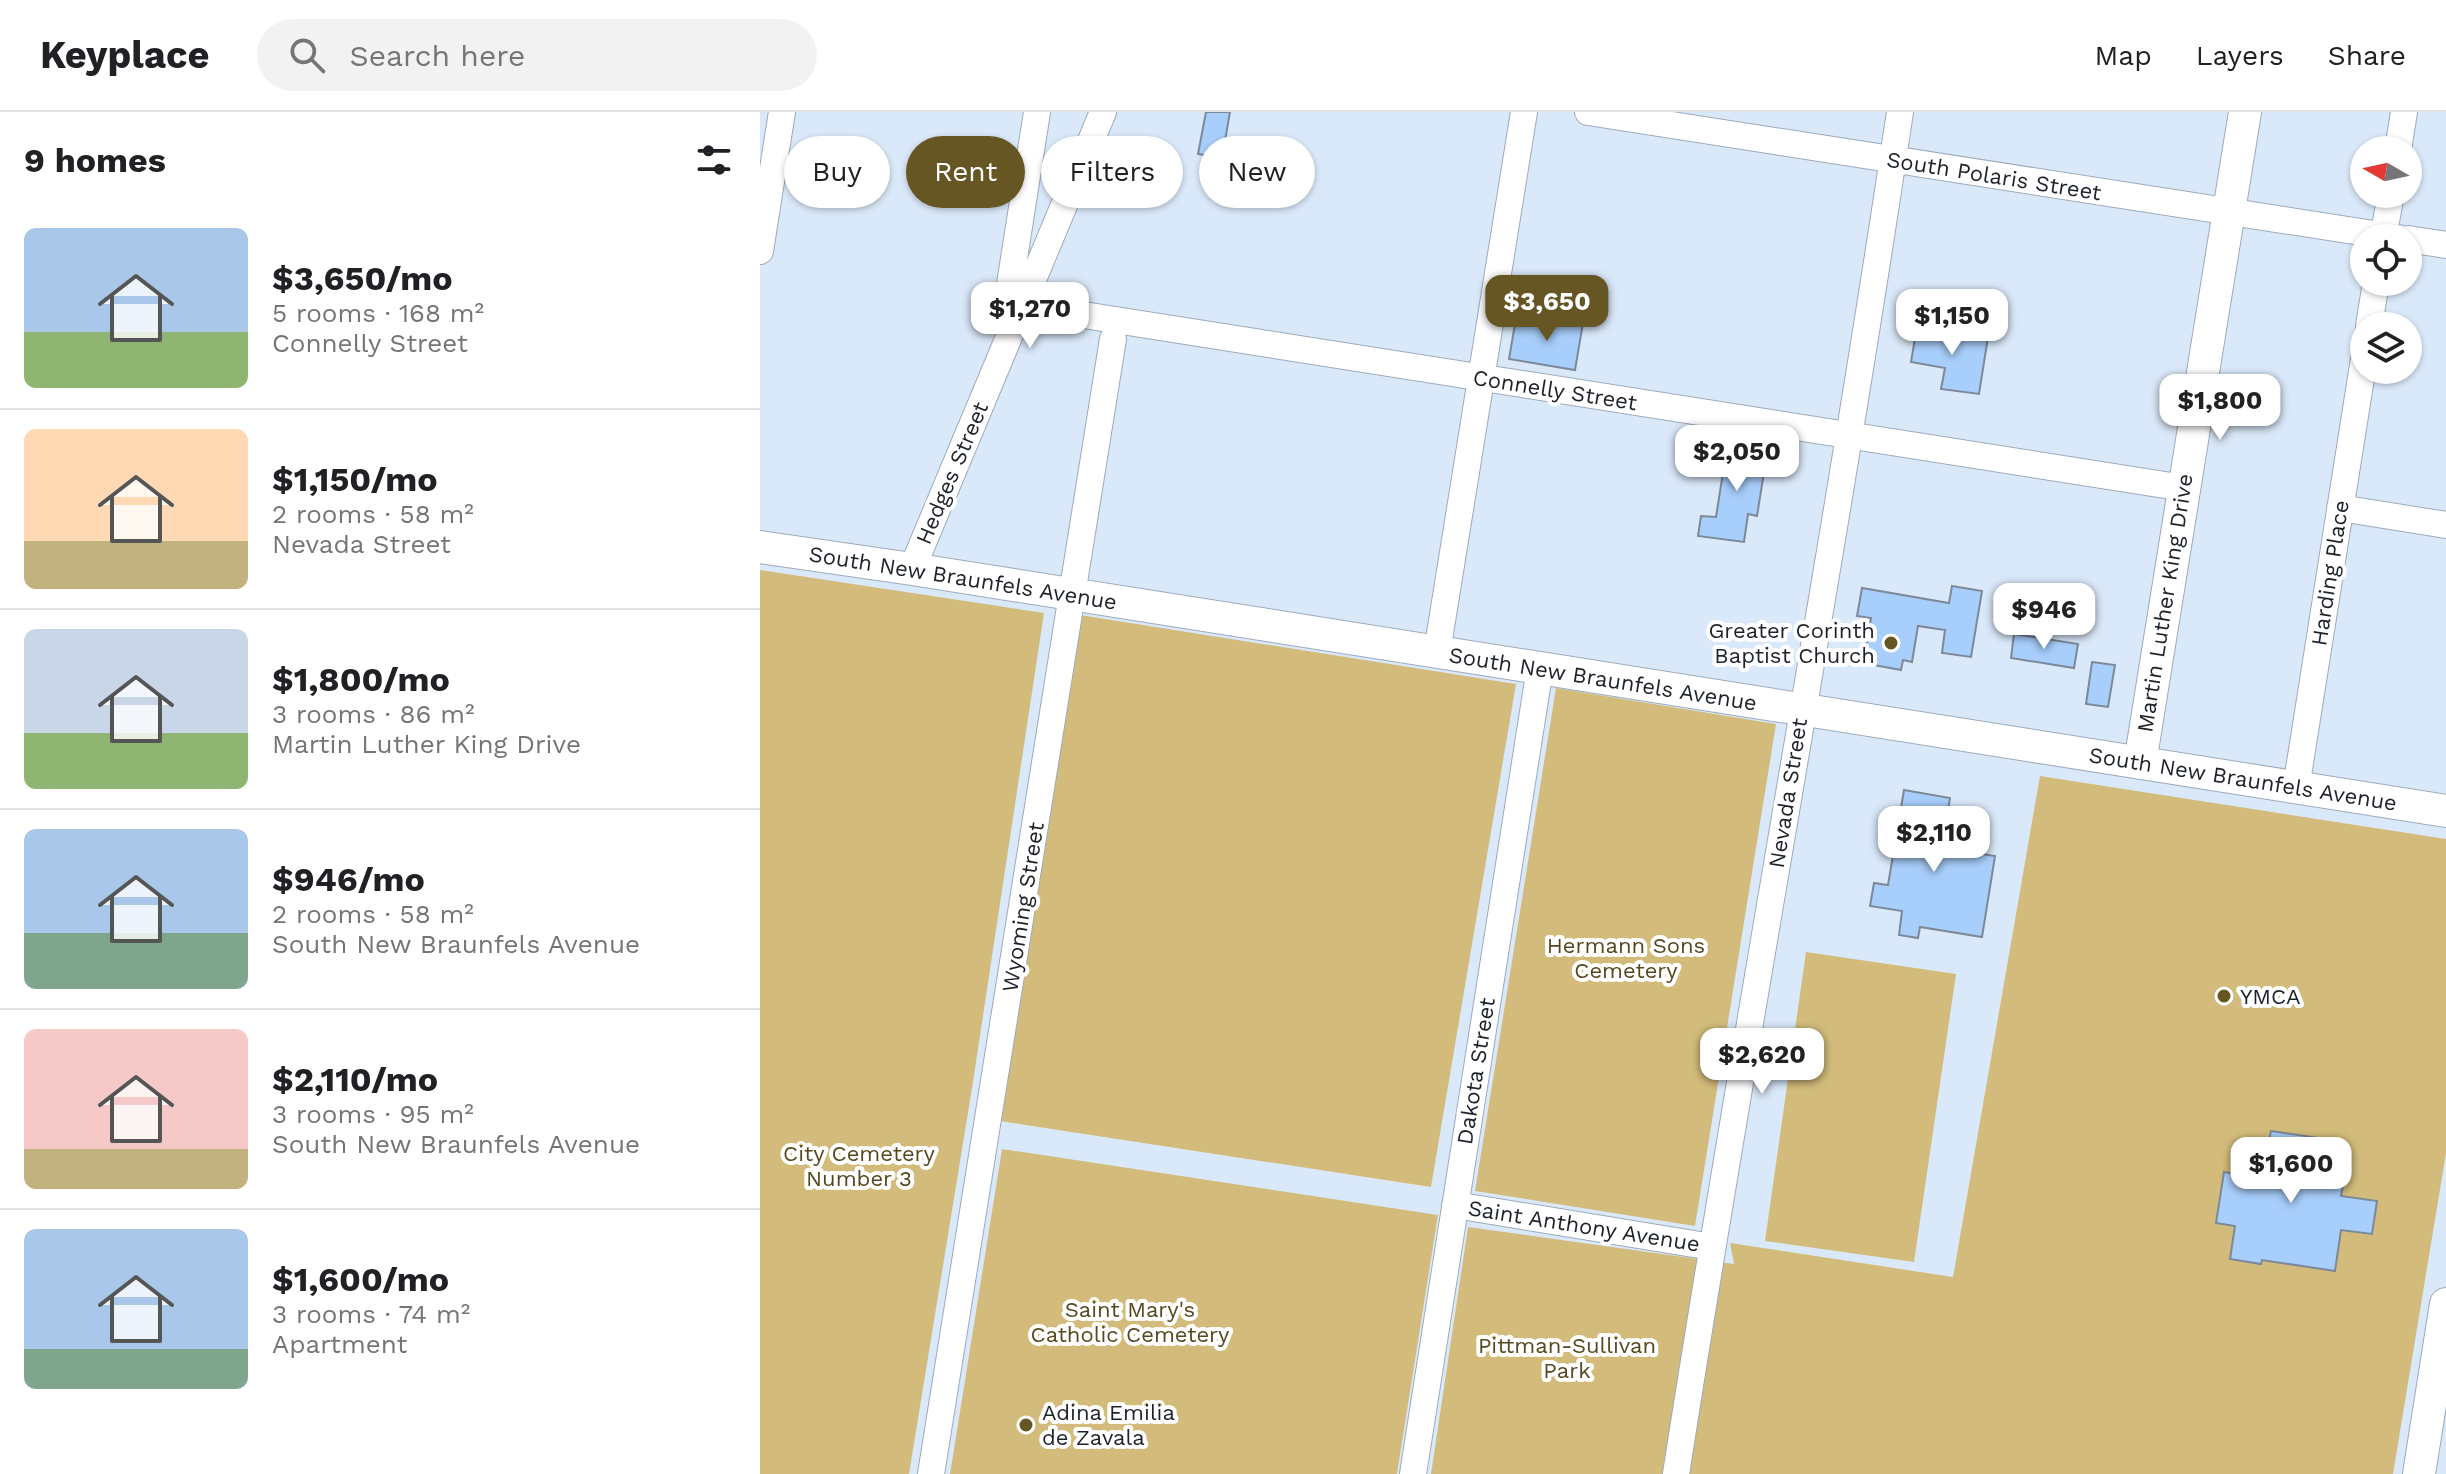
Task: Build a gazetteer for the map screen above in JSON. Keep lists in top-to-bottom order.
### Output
{
  "streets": {
    "main road": ["South New Braunfels Avenue", "Martin Luther King Drive"],
    "street": [
      "South Polaris Street",
      "Connelly Street",
      "Hedges Street",
      "Harding Place",
      "Nevada Street",
      "Wyoming Street",
      "Dakota Street",
      "Saint Anthony Avenue"
    ]
  },
  "crossings": [
    ["South Polaris Street", "Martin Luther King Drive"],
    ["South Polaris Street", "Nevada Street"],
    ["Connelly Street", "Hedges Street"],
    ["Connelly Street", "Martin Luther King Drive"],
    ["Connelly Street", "Nevada Street"],
    ["Hedges Street", "South New Braunfels Avenue"],
    ["Harding Place", "South New Braunfels Avenue"],
    ["South New Braunfels Avenue", "Martin Luther King Drive"],
    ["South New Braunfels Avenue", "Nevada Street"],
    ["South New Braunfels Avenue", "Wyoming Street"],
    ["South New Braunfels Avenue", "Dakota Street"],
    ["Nevada Street", "Saint Anthony Avenue"],
    ["Dakota Street", "Saint Anthony Avenue"]
  ],
  "parks": [
    "Hermann Sons Cemetery",
    "City Cemetery Number 3",
    "Saint Mary's Catholic Cemetery",
    "Pittman-Sullivan Park"
  ],
  "places": ["Greater Corinth Baptist Church", "YMCA", "Adina Emilia de Zavala"],
  "north": "left",
  "page": {
    "header": "Keyplace",
    "search": "Search here",
    "nav": ["Map", "Layers", "Share"],
    "heading": "9 homes",
    "chip": [
      "Buy",
      "Rent",
      "Filters",
      "New"
    ],
    "list": [
      {
        "name": "$3,650/mo",
        "note": "5 rooms · 168 m² · Connelly Street"
      },
      {
        "name": "$1,150/mo",
        "note": "2 rooms · 58 m² · Nevada Street"
      },
      {
        "name": "$1,800/mo",
        "note": "3 rooms · 86 m² · Martin Luther King Drive"
      },
      {
        "name": "$946/mo",
        "note": "2 rooms · 58 m² · South New Braunfels Avenue"
      },
      {
        "name": "$2,110/mo",
        "note": "3 rooms · 95 m² · South New Braunfels Avenue"
      },
      {
        "name": "$1,600/mo",
        "note": "3 rooms · 74 m² · Apartment"
      }
    ],
    "price": [
      "$3,650",
      "$1,270",
      "$1,150",
      "$1,800",
      "$2,050",
      "$946",
      "$2,110",
      "$2,620",
      "$1,600"
    ]
  }
}
